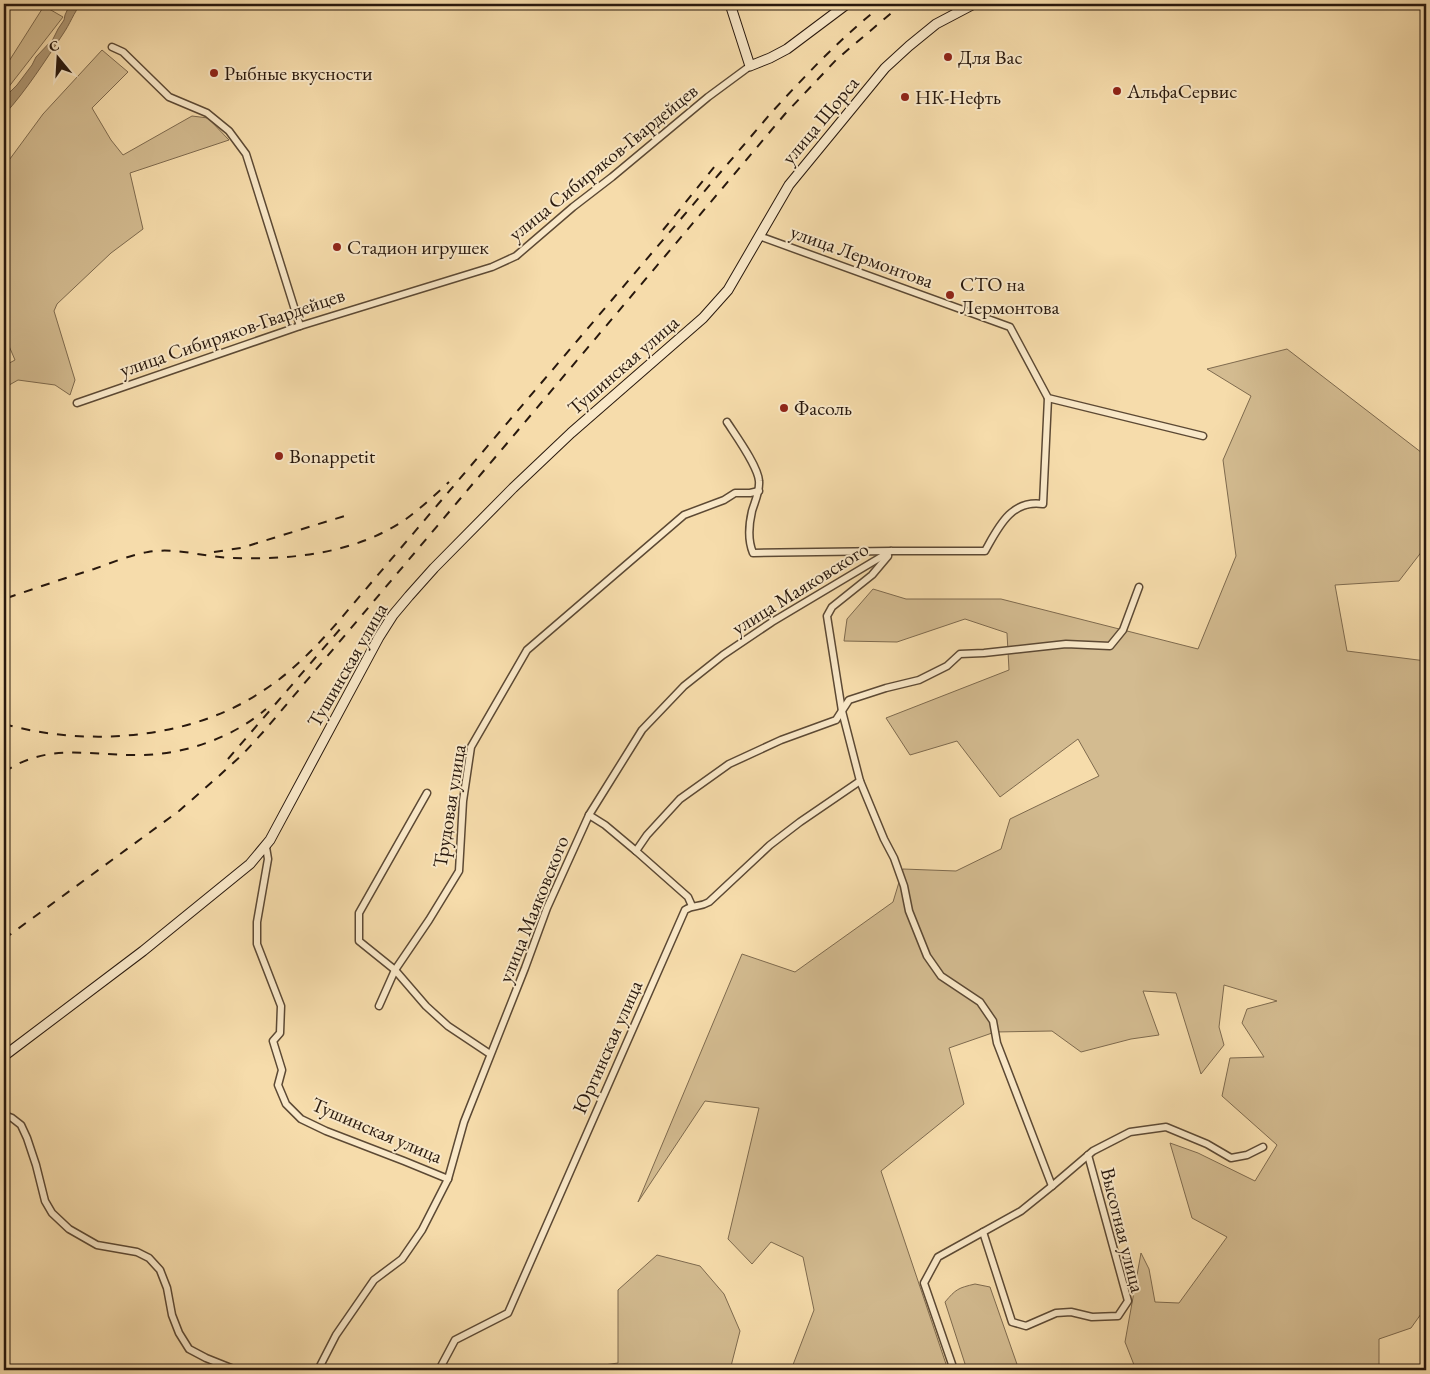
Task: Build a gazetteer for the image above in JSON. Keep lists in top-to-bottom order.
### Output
{
  "streets": {
    "main road": ["улица Щорса", "улица Сибиряков-Гвардейцев", "Тушинская улица"],
    "street": [
      "улица Лермонтова",
      "улица Маяковского",
      "Трудовая улица",
      "Юргинская улица",
      "Высотная улица"
    ]
  },
  "crossings": [
    ["улица Щорса", "улица Лермонтова"],
    ["улица Щорса", "Тушинская улица"],
    ["Тушинская улица", "улица Маяковского"]
  ],
  "places": [
    "Для Вас",
    "Рыбные вкусности",
    "АльфаСервис",
    "НК-Нефть",
    "Стадион игрушек",
    "СТО на Лермонтова",
    "Фасоль",
    "Bonappetit"
  ],
  "north": "top"
}
